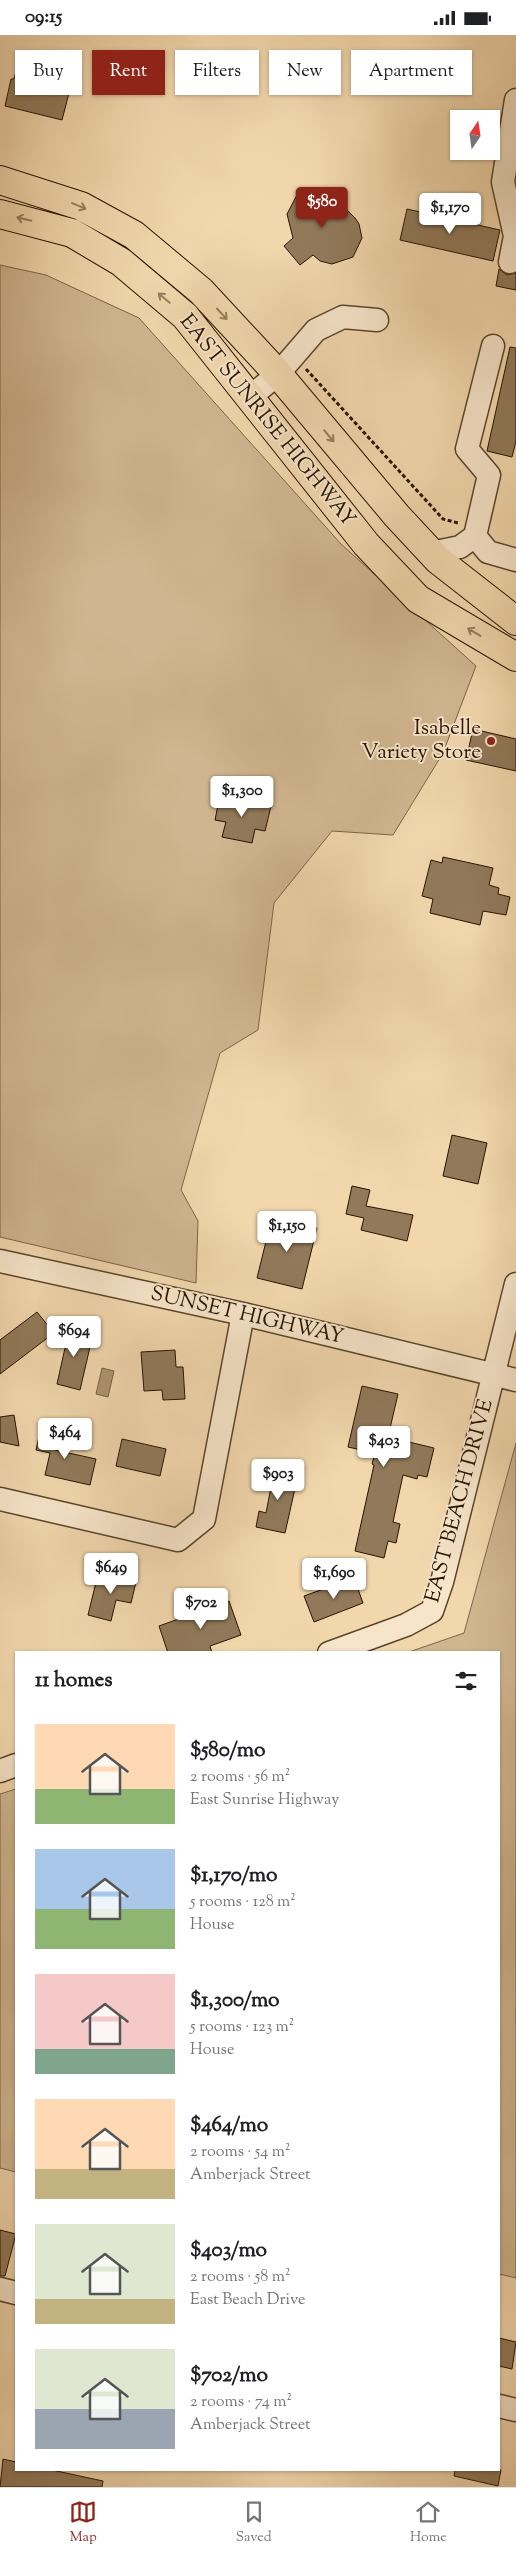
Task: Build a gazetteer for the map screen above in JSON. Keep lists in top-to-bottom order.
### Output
{
  "streets": {
    "main road": ["EAST SUNRISE HIGHWAY"],
    "street": ["SUNSET HIGHWAY", "EAST BEACH DRIVE"]
  },
  "crossings": [
    ["SUNSET HIGHWAY", "EAST BEACH DRIVE"]
  ],
  "places": ["Isabelle Variety Store"],
  "north": "top",
  "page": {
    "status": "09:15",
    "chip": [
      "Buy",
      "Rent",
      "Filters",
      "New",
      "Apartment"
    ],
    "price": [
      "$580",
      "$1,170",
      "$1,300",
      "$1,150",
      "$694",
      "$464",
      "$403",
      "$903",
      "$649",
      "$1,690",
      "$702"
    ],
    "heading": "11 homes",
    "list": [
      {
        "name": "$580/mo",
        "note": "2 rooms · 56 m² · East Sunrise Highway"
      },
      {
        "name": "$1,170/mo",
        "note": "5 rooms · 128 m² · House"
      },
      {
        "name": "$1,300/mo",
        "note": "5 rooms · 123 m² · House"
      },
      {
        "name": "$464/mo",
        "note": "2 rooms · 54 m² · Amberjack Street"
      },
      {
        "name": "$403/mo",
        "note": "2 rooms · 58 m² · East Beach Drive"
      },
      {
        "name": "$702/mo",
        "note": "2 rooms · 74 m² · Amberjack Street"
      }
    ],
    "tabs": ["Map", "Saved", "Home"]
  }
}
